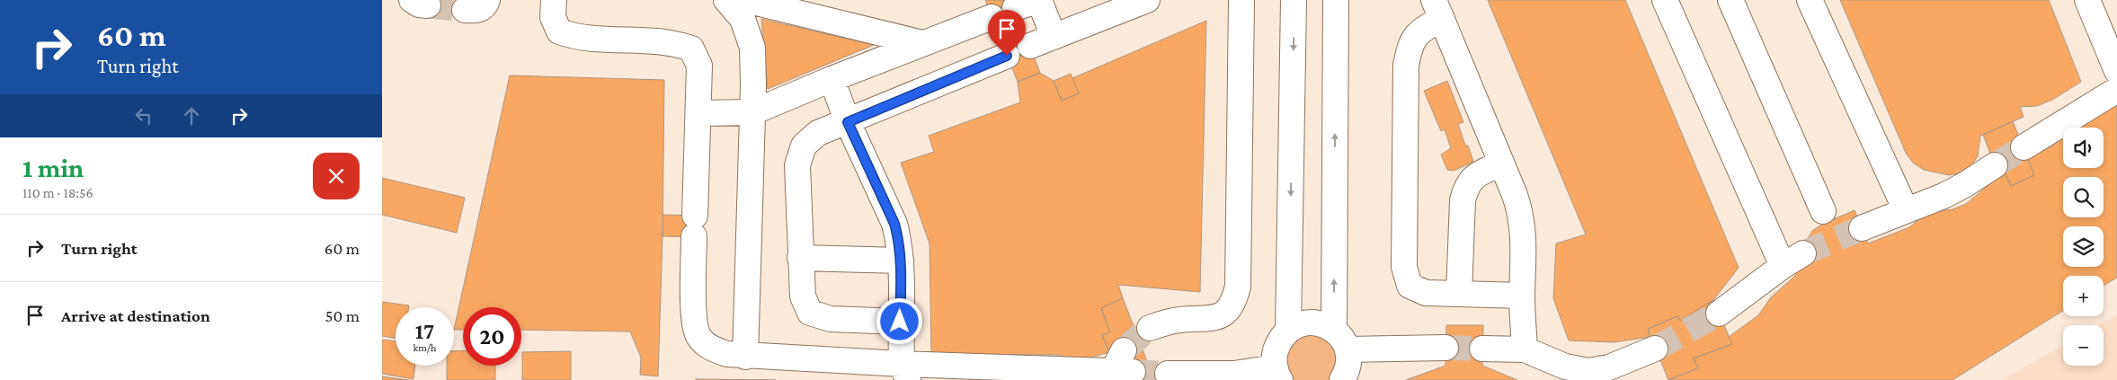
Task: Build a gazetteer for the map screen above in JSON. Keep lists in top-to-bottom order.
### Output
{
  "page": {
    "turn": ["60 m", "Turn right"],
    "map_buttons": ["+", "−"],
    "heading": ["1 min", "110 m · 18:56"],
    "list": [
      {
        "name": "Turn right",
        "value": "60 m"
      },
      {
        "name": "Arrive at destination",
        "value": "50 m"
      }
    ],
    "speed": "17 km/h",
    "limit": "20"
  }
}
